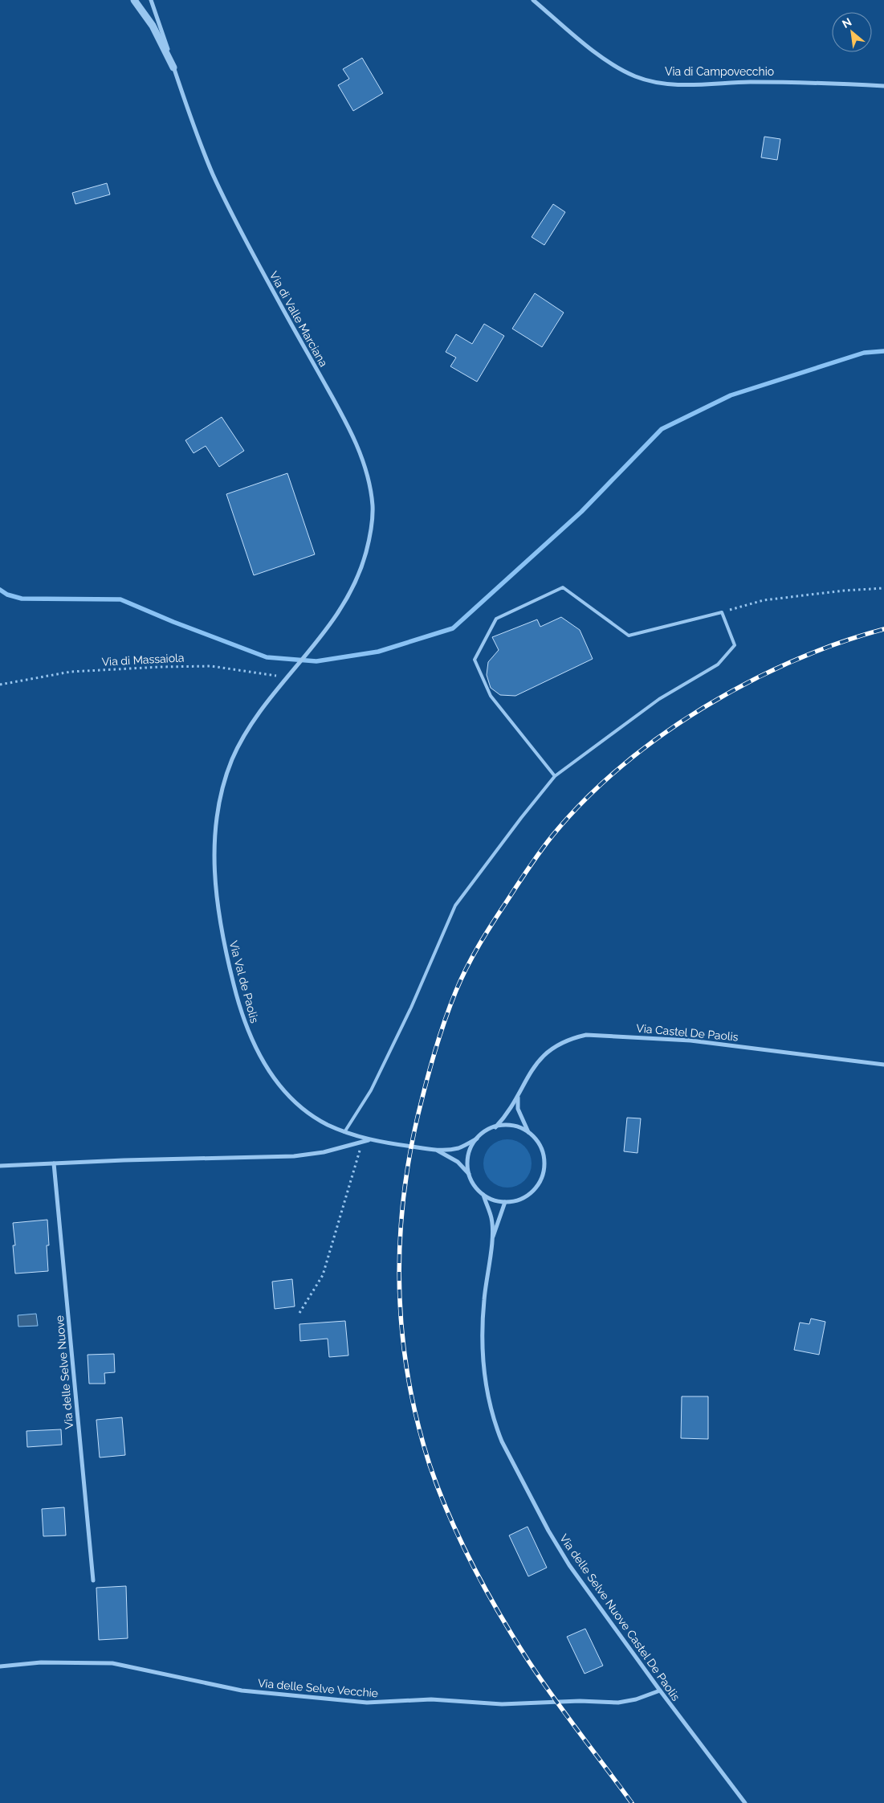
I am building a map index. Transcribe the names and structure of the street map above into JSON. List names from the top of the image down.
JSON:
{
  "streets": {
    "street": [
      "Via di Campovecchio",
      "Via di Valle Marciana",
      "Via Val de Paolis",
      "Via Castel De Paolis",
      "Via delle Selve Nuove",
      "Via delle Selve Nuove Castel De Paolis",
      "Via delle Selve Vecchie"
    ],
    "path": ["Via di Massaiola"]
  },
  "crossings": [
    ["Via di Valle Marciana", "Via di Massaiola"],
    ["Via di Valle Marciana", "Via Val de Paolis"],
    ["Via di Massaiola", "Via Val de Paolis"],
    ["Via Val de Paolis", "Via Castel De Paolis"],
    ["Via Val de Paolis", "Via delle Selve Nuove Castel De Paolis"],
    ["Via Castel De Paolis", "Via delle Selve Nuove Castel De Paolis"],
    ["Via delle Selve Nuove Castel De Paolis", "Via delle Selve Vecchie"]
  ],
  "north": "top left"
}
